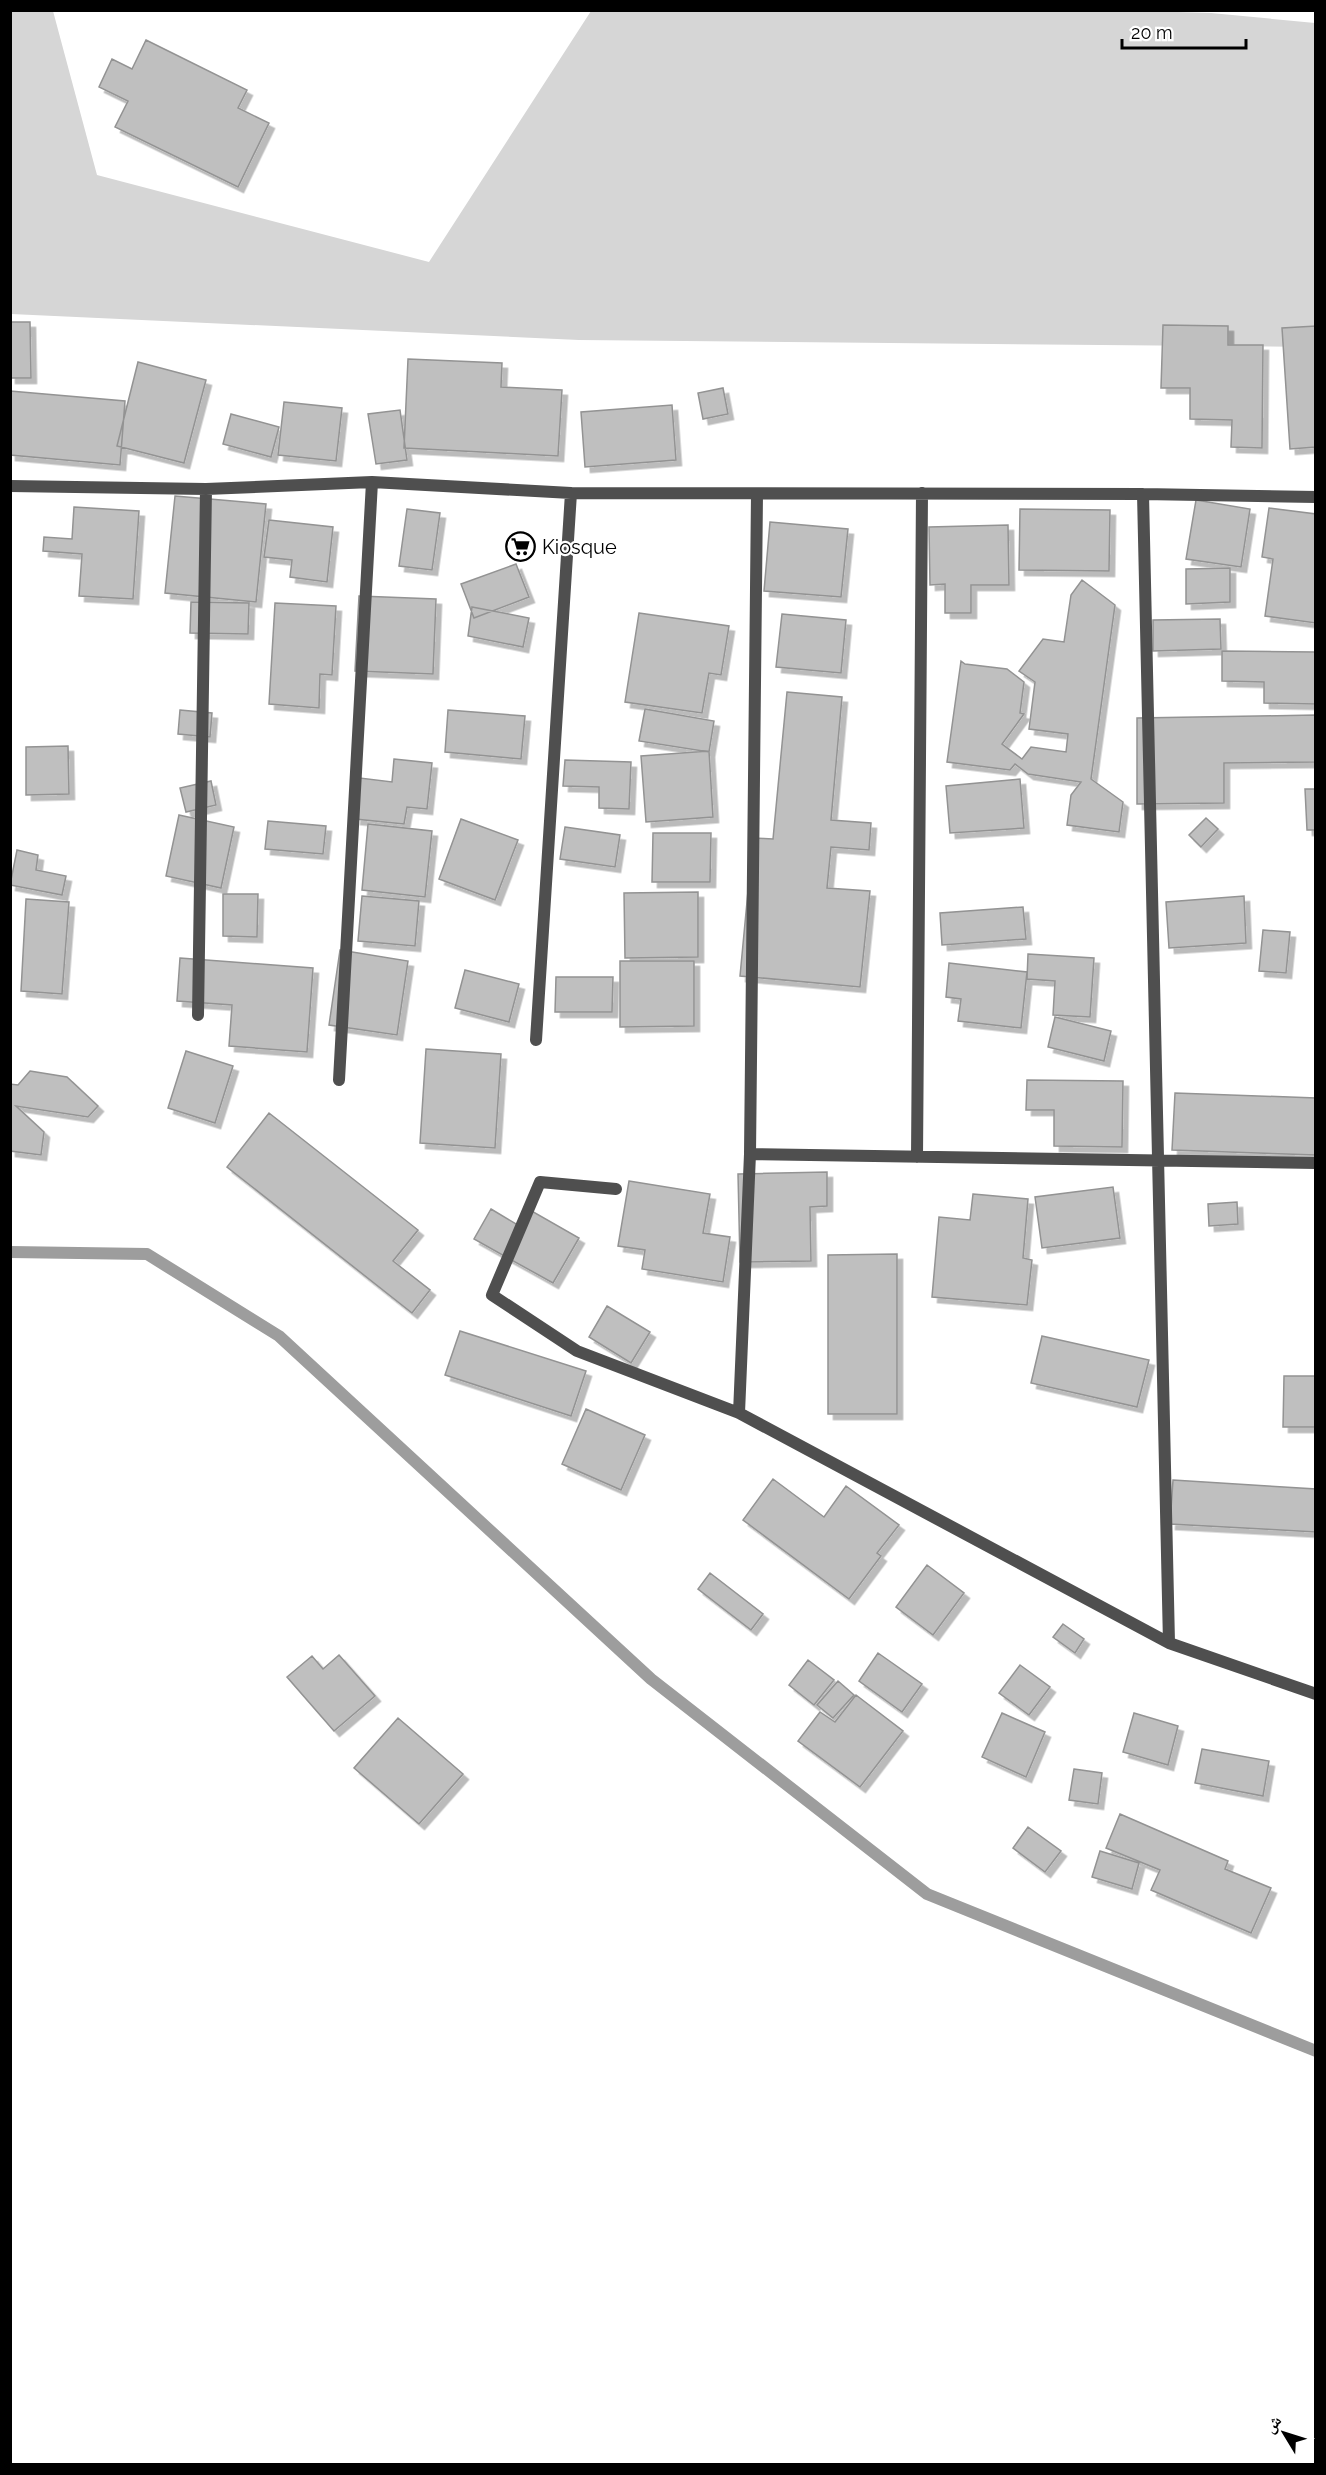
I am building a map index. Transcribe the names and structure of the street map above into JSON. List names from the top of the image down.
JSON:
{
  "places": {
    "supermarket": ["Kiosque"]
  },
  "scale_bar": "20 m",
  "north": "top left"
}
